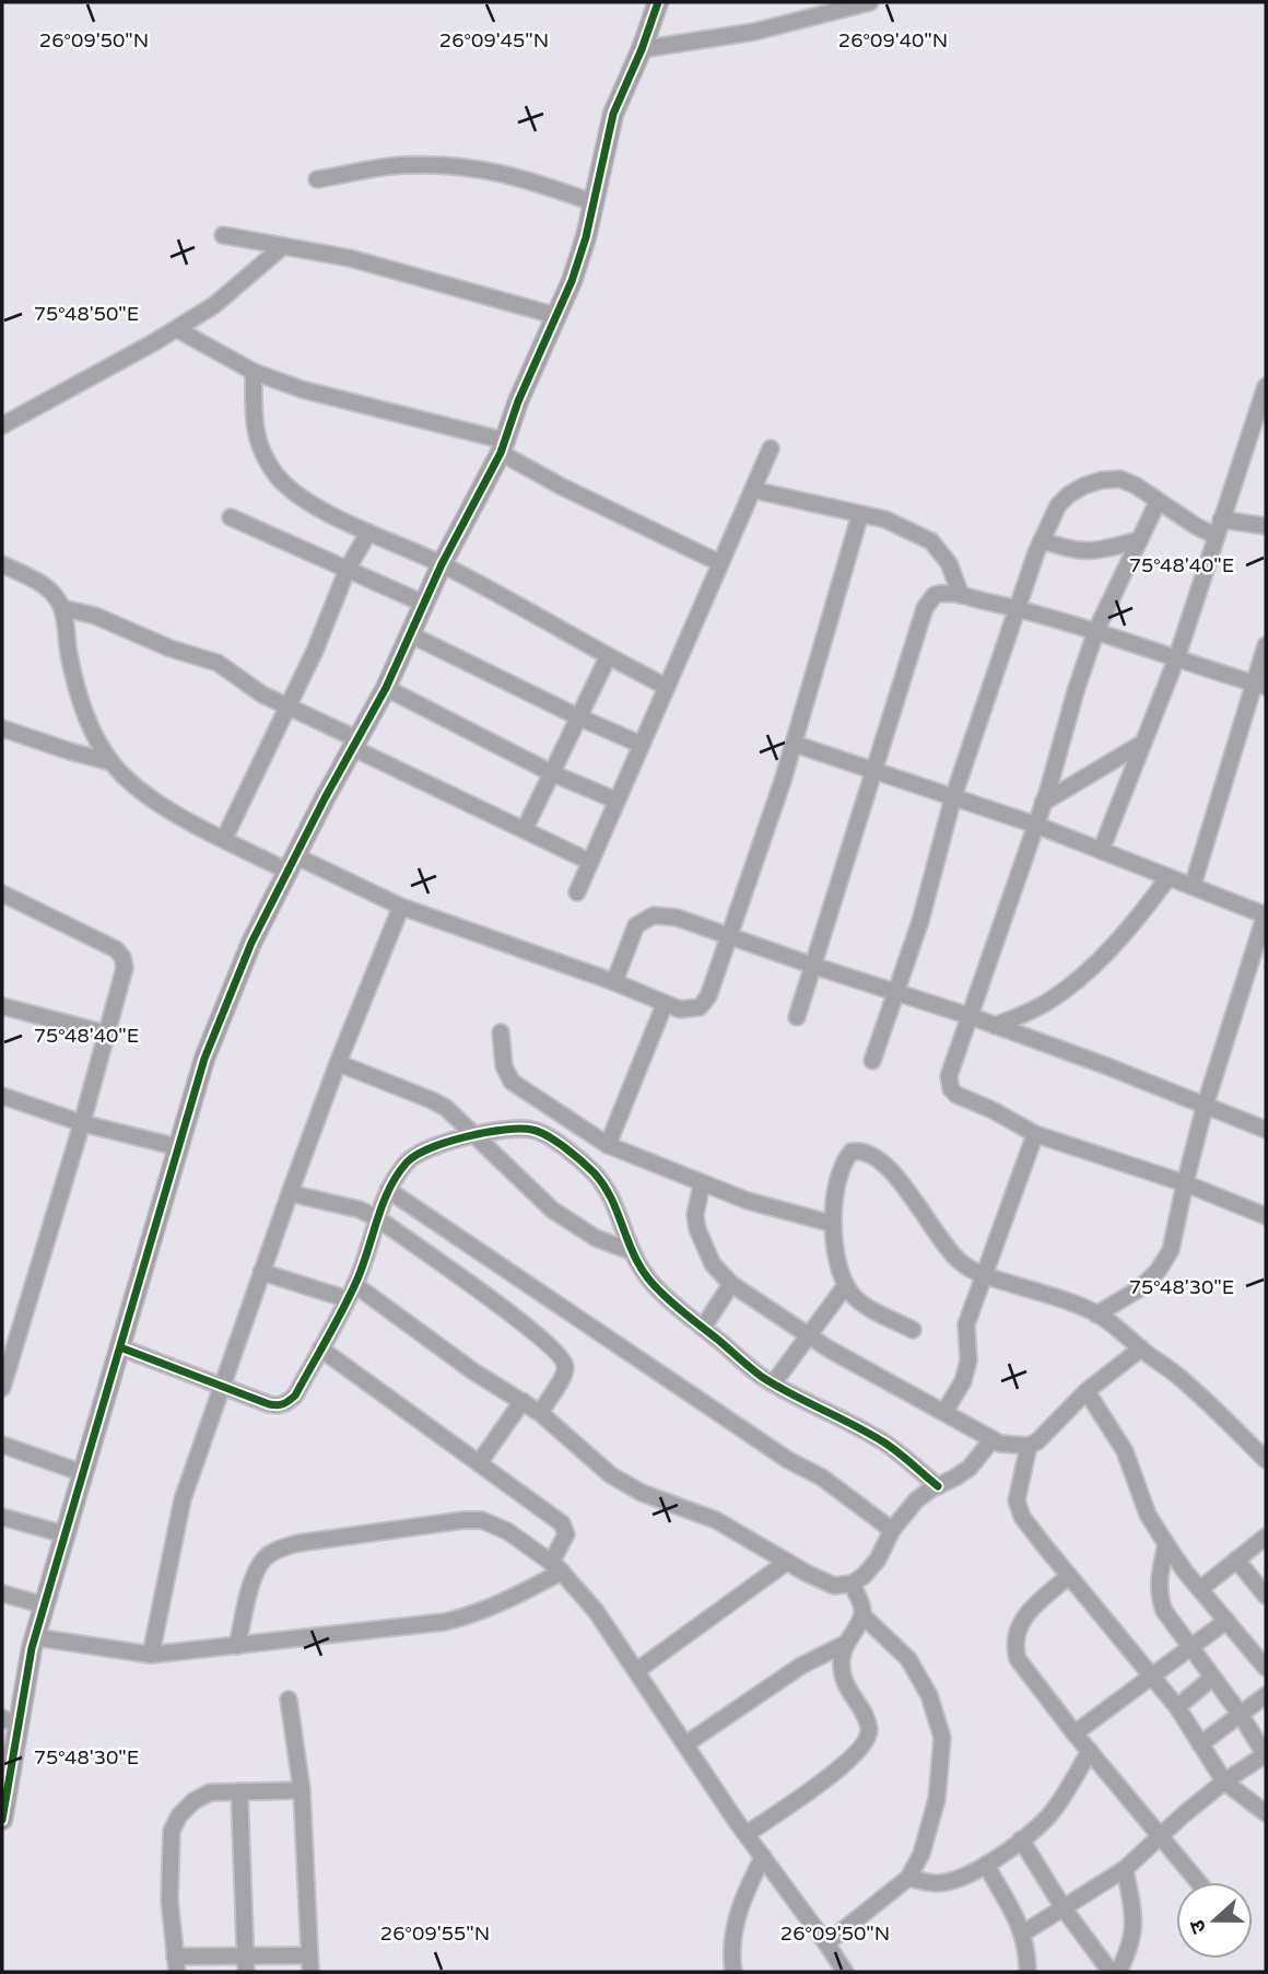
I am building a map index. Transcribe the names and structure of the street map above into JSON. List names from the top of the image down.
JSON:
{
  "north": "left",
  "coordinates": [
    "26°09'50\"N",
    "26°09'45\"N",
    "26°09'40\"N",
    "75°48'50\"E",
    "75°48'40\"E",
    "75°48'30\"E",
    "26°09'55\"N"
  ]
}
